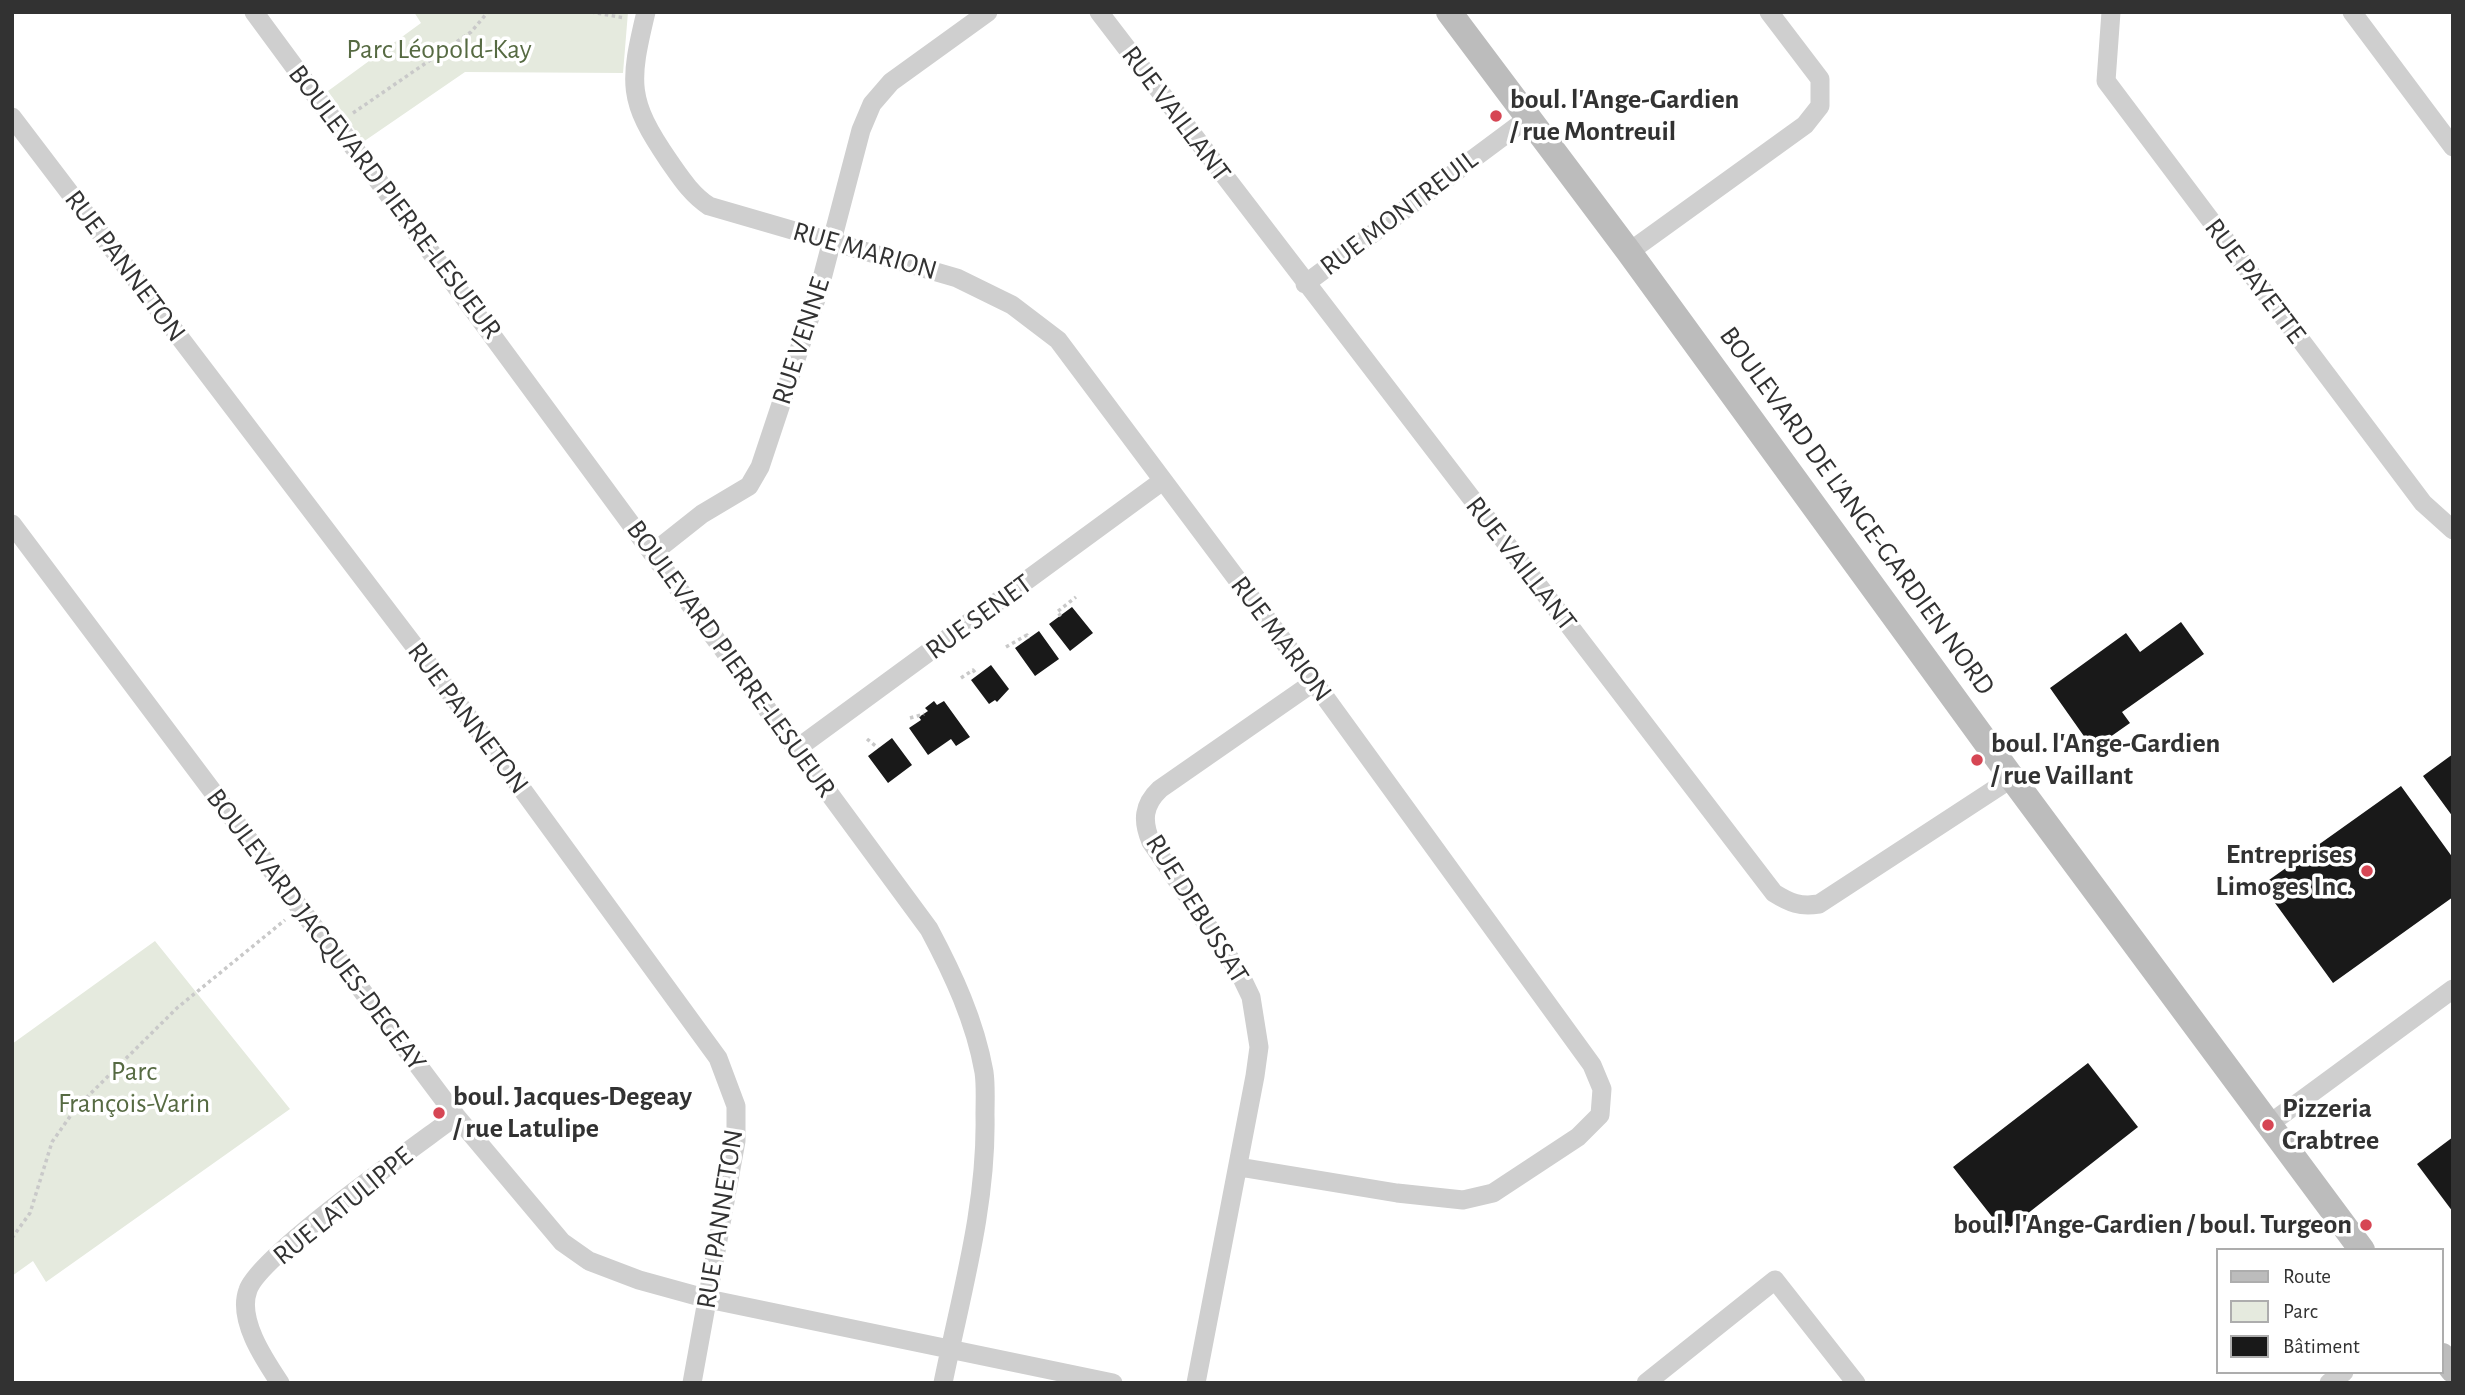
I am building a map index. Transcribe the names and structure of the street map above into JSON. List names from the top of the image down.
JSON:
{
  "streets": {
    "main road": ["BOULEVARD DE L'ANGE-GARDIEN NORD"],
    "street": [
      "RUE VAILLANT",
      "BOULEVARD PIERRE-LESUEUR",
      "RUE MONTREUIL",
      "RUE MARION",
      "RUE PANNETON",
      "RUE PAYETTE",
      "RUE VENNE",
      "RUE SENET",
      "RUE DEBUSSAT",
      "BOULEVARD JACQUES-DEGEAY",
      "RUE LATULIPPE"
    ]
  },
  "crossings": [
    ["RUE VAILLANT", "RUE MONTREUIL"],
    ["RUE VAILLANT", "BOULEVARD DE L'ANGE-GARDIEN NORD"],
    ["BOULEVARD PIERRE-LESUEUR", "RUE VENNE"],
    ["BOULEVARD PIERRE-LESUEUR", "RUE SENET"],
    ["BOULEVARD PIERRE-LESUEUR", "BOULEVARD JACQUES-DEGEAY"],
    ["RUE MONTREUIL", "BOULEVARD DE L'ANGE-GARDIEN NORD"],
    ["RUE MARION", "RUE VENNE"],
    ["RUE MARION", "RUE SENET"],
    ["RUE MARION", "RUE DEBUSSAT"],
    ["RUE PANNETON", "BOULEVARD JACQUES-DEGEAY"],
    ["BOULEVARD JACQUES-DEGEAY", "RUE LATULIPPE"]
  ],
  "parks": ["Parc Léopold-Kay", "Parc François-Varin"],
  "places": [
    "boul. l'Ange-Gardien / rue Montreuil",
    "boul. l'Ange-Gardien / rue Vaillant",
    "Entreprises Limoges Inc.",
    "boul. Jacques-Degeay / rue Latulipe",
    "Pizzeria Crabtree",
    "boul. l'Ange-Gardien / boul. Turgeon"
  ],
  "legend": ["Route", "Parc", "Bâtiment"]
}
